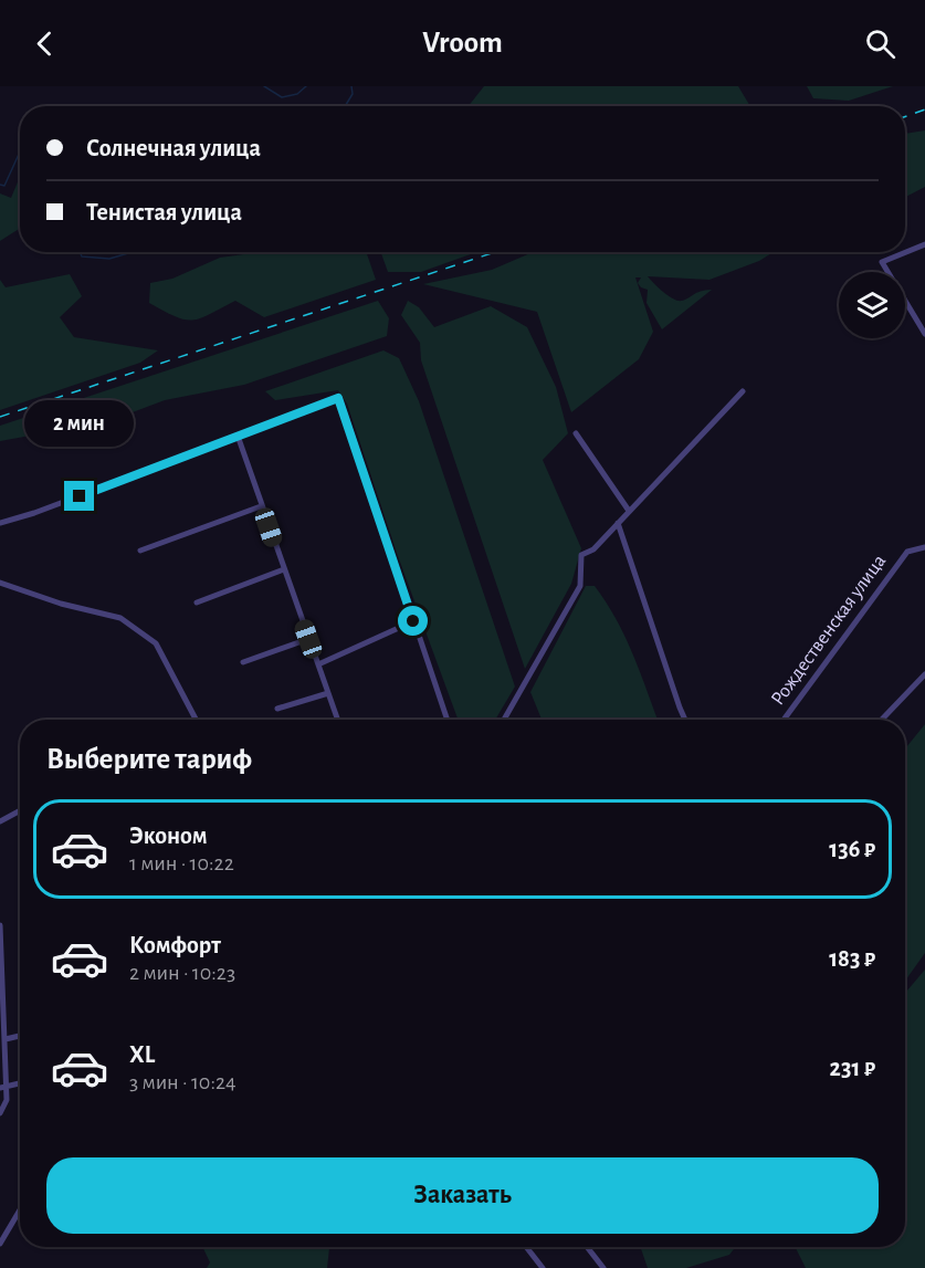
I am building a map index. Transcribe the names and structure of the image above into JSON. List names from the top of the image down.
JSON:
{
  "streets": {
    "street": ["Рождественская улица"]
  },
  "page": {
    "header": "Vroom",
    "banner": ["Солнечная улица", "Тенистая улица"],
    "bubble": "2 мин",
    "heading": "Выберите тариф",
    "list": [
      {
        "name": "Эконом",
        "note": "1 мин · 10:22",
        "value": "136 ₽"
      },
      {
        "name": "Комфорт",
        "note": "2 мин · 10:23",
        "value": "183 ₽"
      },
      {
        "name": "XL",
        "note": "3 мин · 10:24",
        "value": "231 ₽"
      }
    ],
    "buttons": "Заказать"
  }
}
